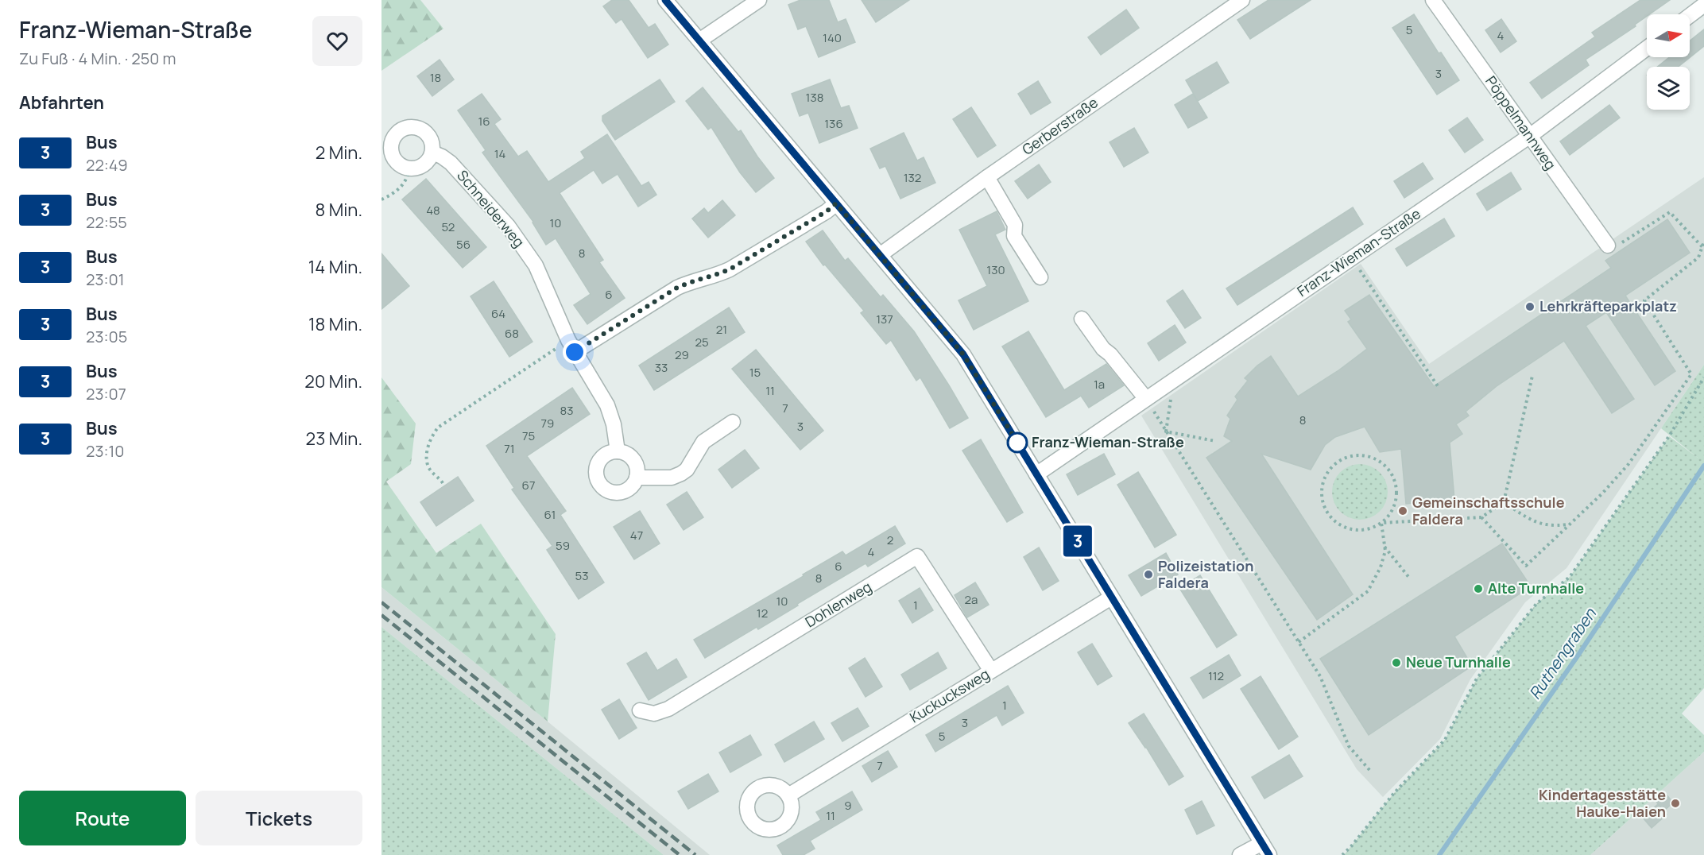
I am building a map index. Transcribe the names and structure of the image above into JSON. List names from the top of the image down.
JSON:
{
  "streets": {
    "street": [
      "Pöppelmannweg",
      "Gerberstraße",
      "Schneiderweg",
      "Franz-Wieman-Straße",
      "Dohlenweg",
      "Kuckucksweg"
    ]
  },
  "crossings": [
    ["Pöppelmannweg", "Franz-Wieman-Straße"],
    ["Dohlenweg", "Kuckucksweg"]
  ],
  "water": ["Ruthengraben"],
  "places": [
    "Lehrkräfteparkplatz",
    "Franz-Wieman-Straße",
    "Gemeinschaftsschule Faldera",
    "Polizeistation Faldera",
    "Alte Turnhalle",
    "Neue Turnhalle",
    "Kindertagesstätte Hauke-Haien"
  ],
  "lines": ["bus line 3"],
  "house_numbers": [
    "5",
    "4",
    "140",
    "3",
    "18",
    "138",
    "16",
    "136",
    "14",
    "132",
    "48",
    "10",
    "52",
    "56",
    "8",
    "130",
    "6",
    "64",
    "137",
    "21",
    "68",
    "25",
    "29",
    "33",
    "15",
    "1a",
    "11",
    "7",
    "83",
    "8",
    "79",
    "3",
    "75",
    "71",
    "67",
    "61",
    "47",
    "2",
    "59",
    "4",
    "6",
    "53",
    "8",
    "2a",
    "10",
    "1",
    "12",
    "112",
    "1",
    "3",
    "5",
    "7",
    "9",
    "11"
  ],
  "north": "right",
  "page": {
    "heading": [
      ["Franz-Wieman-Straße", "Zu Fuß · 4 Min. · 250 m"],
      "Abfahrten"
    ],
    "on_map": "3",
    "list": [
      {
        "mark": "3",
        "name": "Bus",
        "note": "22:49",
        "value": "2 Min."
      },
      {
        "mark": "3",
        "name": "Bus",
        "note": "22:55",
        "value": "8 Min."
      },
      {
        "mark": "3",
        "name": "Bus",
        "note": "23:01",
        "value": "14 Min."
      },
      {
        "mark": "3",
        "name": "Bus",
        "note": "23:05",
        "value": "18 Min."
      },
      {
        "mark": "3",
        "name": "Bus",
        "note": "23:07",
        "value": "20 Min."
      },
      {
        "mark": "3",
        "name": "Bus",
        "note": "23:10",
        "value": "23 Min."
      }
    ],
    "buttons": ["Route", "Tickets"]
  }
}
